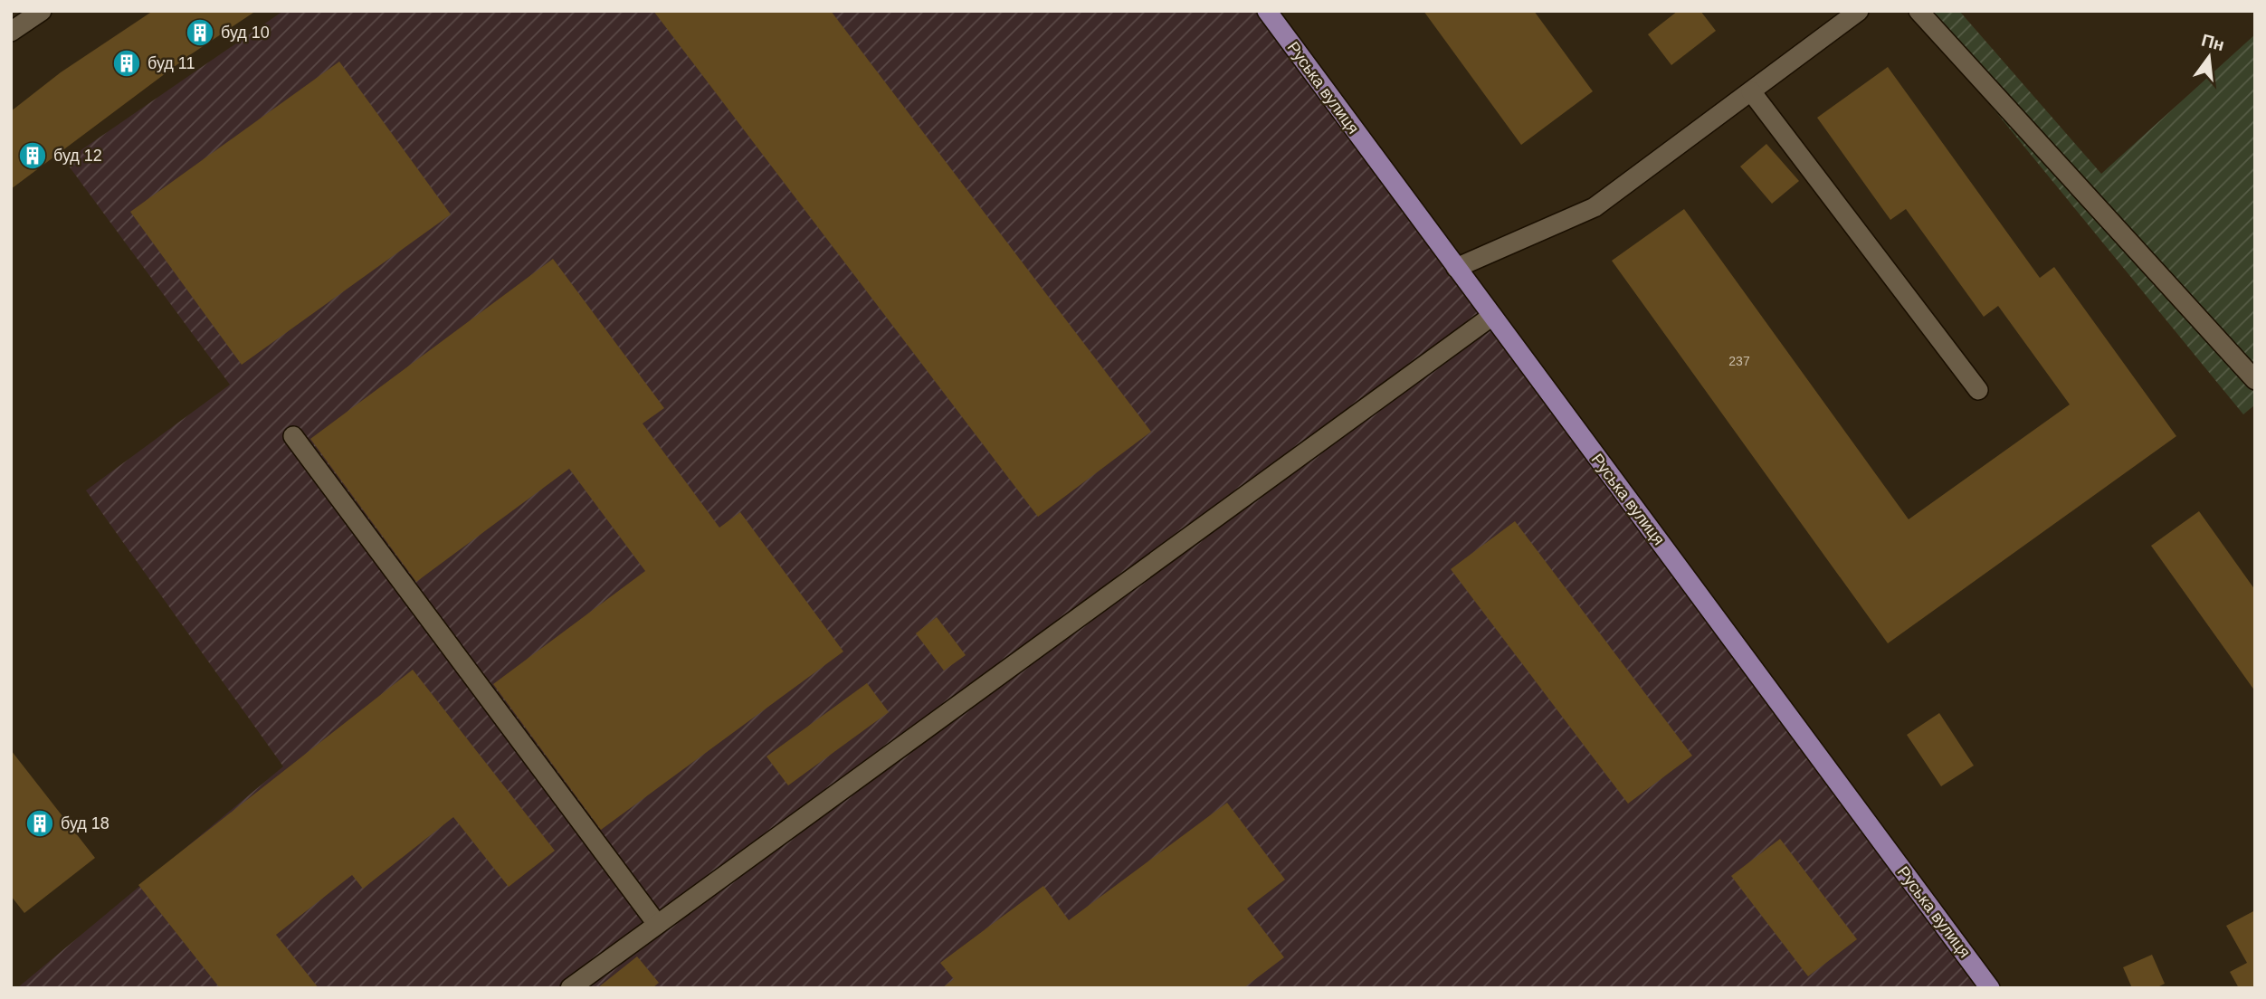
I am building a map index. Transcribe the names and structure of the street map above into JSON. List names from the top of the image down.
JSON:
{
  "streets": {
    "main road": ["Руська вулиця"]
  },
  "places": {
    "building": [
      "буд 10",
      "буд 11",
      "буд 12",
      "буд 18"
    ]
  },
  "house_numbers": ["237"],
  "north": "top"
}
